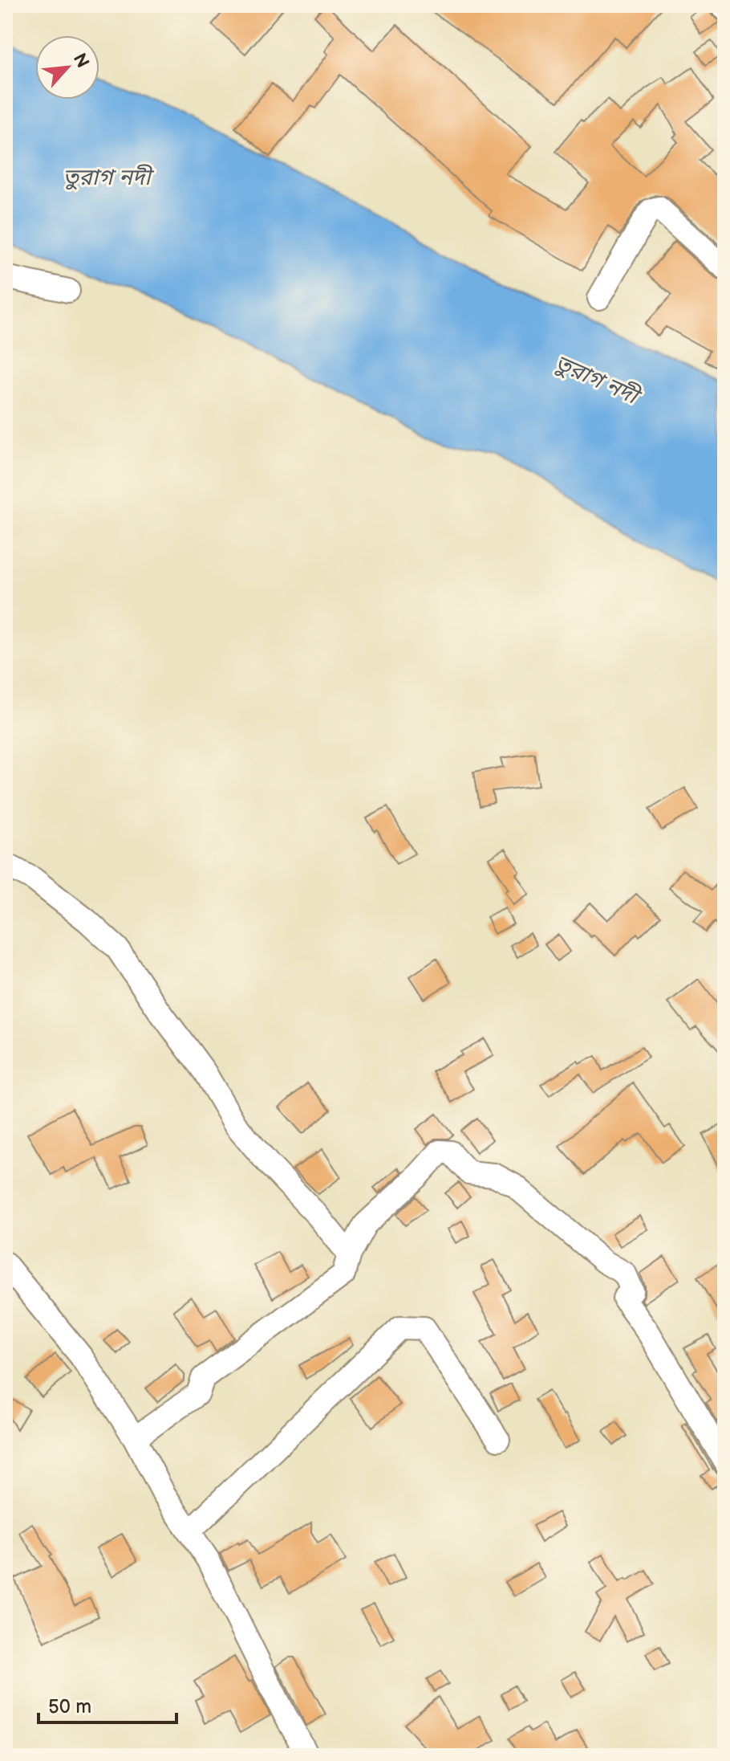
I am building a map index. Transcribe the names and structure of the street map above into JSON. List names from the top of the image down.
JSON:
{
  "water": ["তুরাগ নদী"],
  "scale_bar": "50 m",
  "north": "top right"
}
